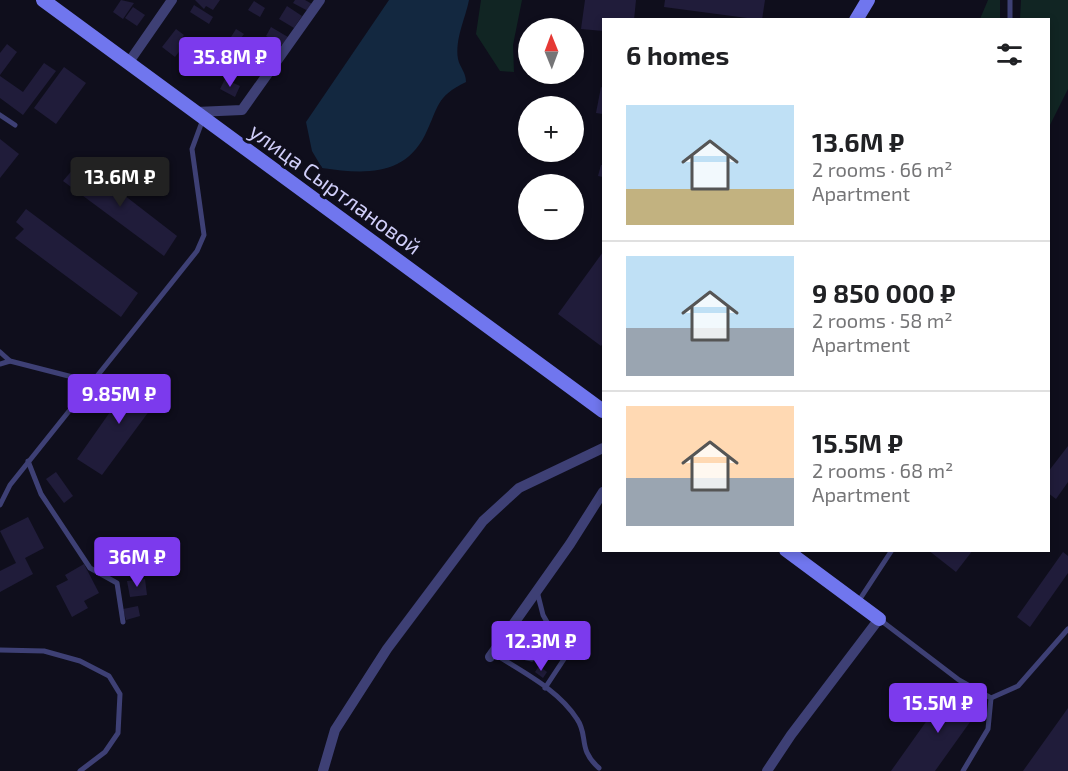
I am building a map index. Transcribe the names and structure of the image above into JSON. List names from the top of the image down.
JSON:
{
  "streets": {
    "street": ["улица Сыртлановой"]
  },
  "north": "top",
  "page": {
    "map_buttons": ["+", "−"],
    "heading": "6 homes",
    "price": [
      "35.8M ₽",
      "13.6M ₽",
      "9.85M ₽",
      "36M ₽",
      "12.3M ₽",
      "15.5M ₽"
    ],
    "list": [
      {
        "name": "13.6M ₽",
        "note": "2 rooms · 66 m² · Apartment"
      },
      {
        "name": "9 850 000 ₽",
        "note": "2 rooms · 58 m² · Apartment"
      },
      {
        "name": "15.5M ₽",
        "note": "2 rooms · 68 m² · Apartment"
      }
    ]
  }
}
